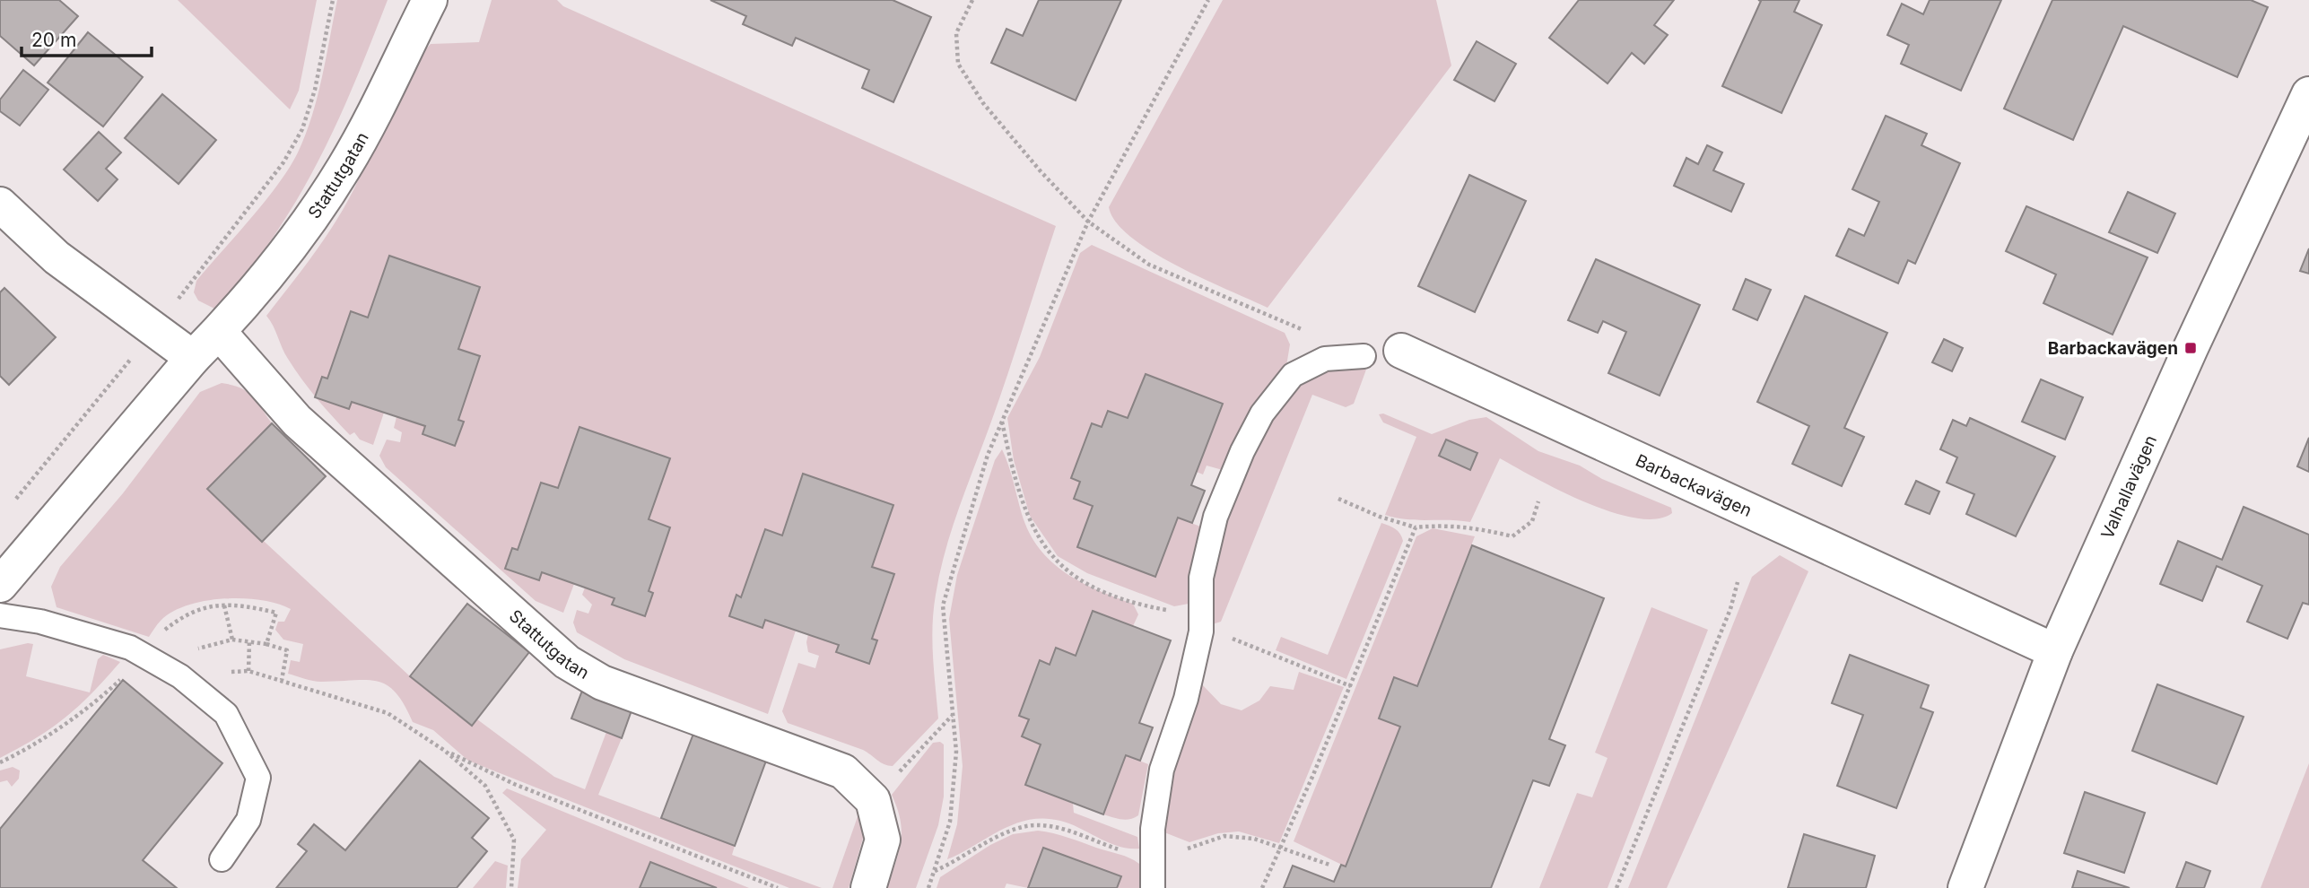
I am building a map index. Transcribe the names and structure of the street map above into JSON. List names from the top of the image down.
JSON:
{
  "streets": {
    "street": ["Stattutgatan", "Barbackavägen", "Valhallavägen"]
  },
  "crossings": [
    ["Barbackavägen", "Valhallavägen"]
  ],
  "places": {
    "transit": ["Barbackavägen"]
  },
  "scale_bar": "20 m"
}
